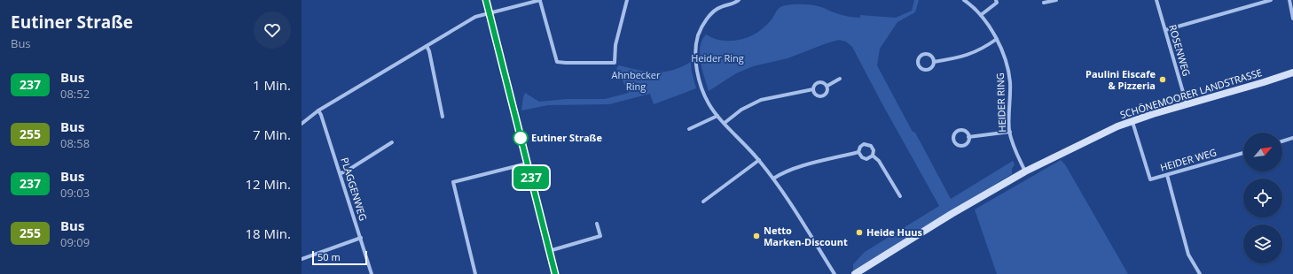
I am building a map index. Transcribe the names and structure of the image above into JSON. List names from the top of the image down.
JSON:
{
  "streets": {
    "street": [
      "ROSENWEG",
      "SCHÖNEMOORER LANDSTRASSE",
      "HEIDER RING",
      "HEIDER WEG",
      "PLAGGENWEG"
    ]
  },
  "crossings": [
    ["ROSENWEG", "SCHÖNEMOORER LANDSTRASSE"],
    ["SCHÖNEMOORER LANDSTRASSE", "HEIDER RING"],
    ["SCHÖNEMOORER LANDSTRASSE", "HEIDER WEG"]
  ],
  "parks": ["Heider Ring", "Ahnbecker Ring"],
  "places": [
    "Paulini Eiscafe & Pizzeria",
    "Eutiner Straße",
    "Heide Huus",
    "Netto Marken-Discount"
  ],
  "lines": ["bus line 237"],
  "scale_bar": "50 m",
  "north": "top right",
  "page": {
    "heading": ["Eutiner Straße", "Bus"],
    "on_map": "237",
    "list": [
      {
        "mark": "237",
        "name": "Bus",
        "note": "08:52",
        "value": "1 Min."
      },
      {
        "mark": "255",
        "name": "Bus",
        "note": "08:58",
        "value": "7 Min."
      },
      {
        "mark": "237",
        "name": "Bus",
        "note": "09:03",
        "value": "12 Min."
      },
      {
        "mark": "255",
        "name": "Bus",
        "note": "09:09",
        "value": "18 Min."
      }
    ],
    "scale": "50 m"
  }
}
